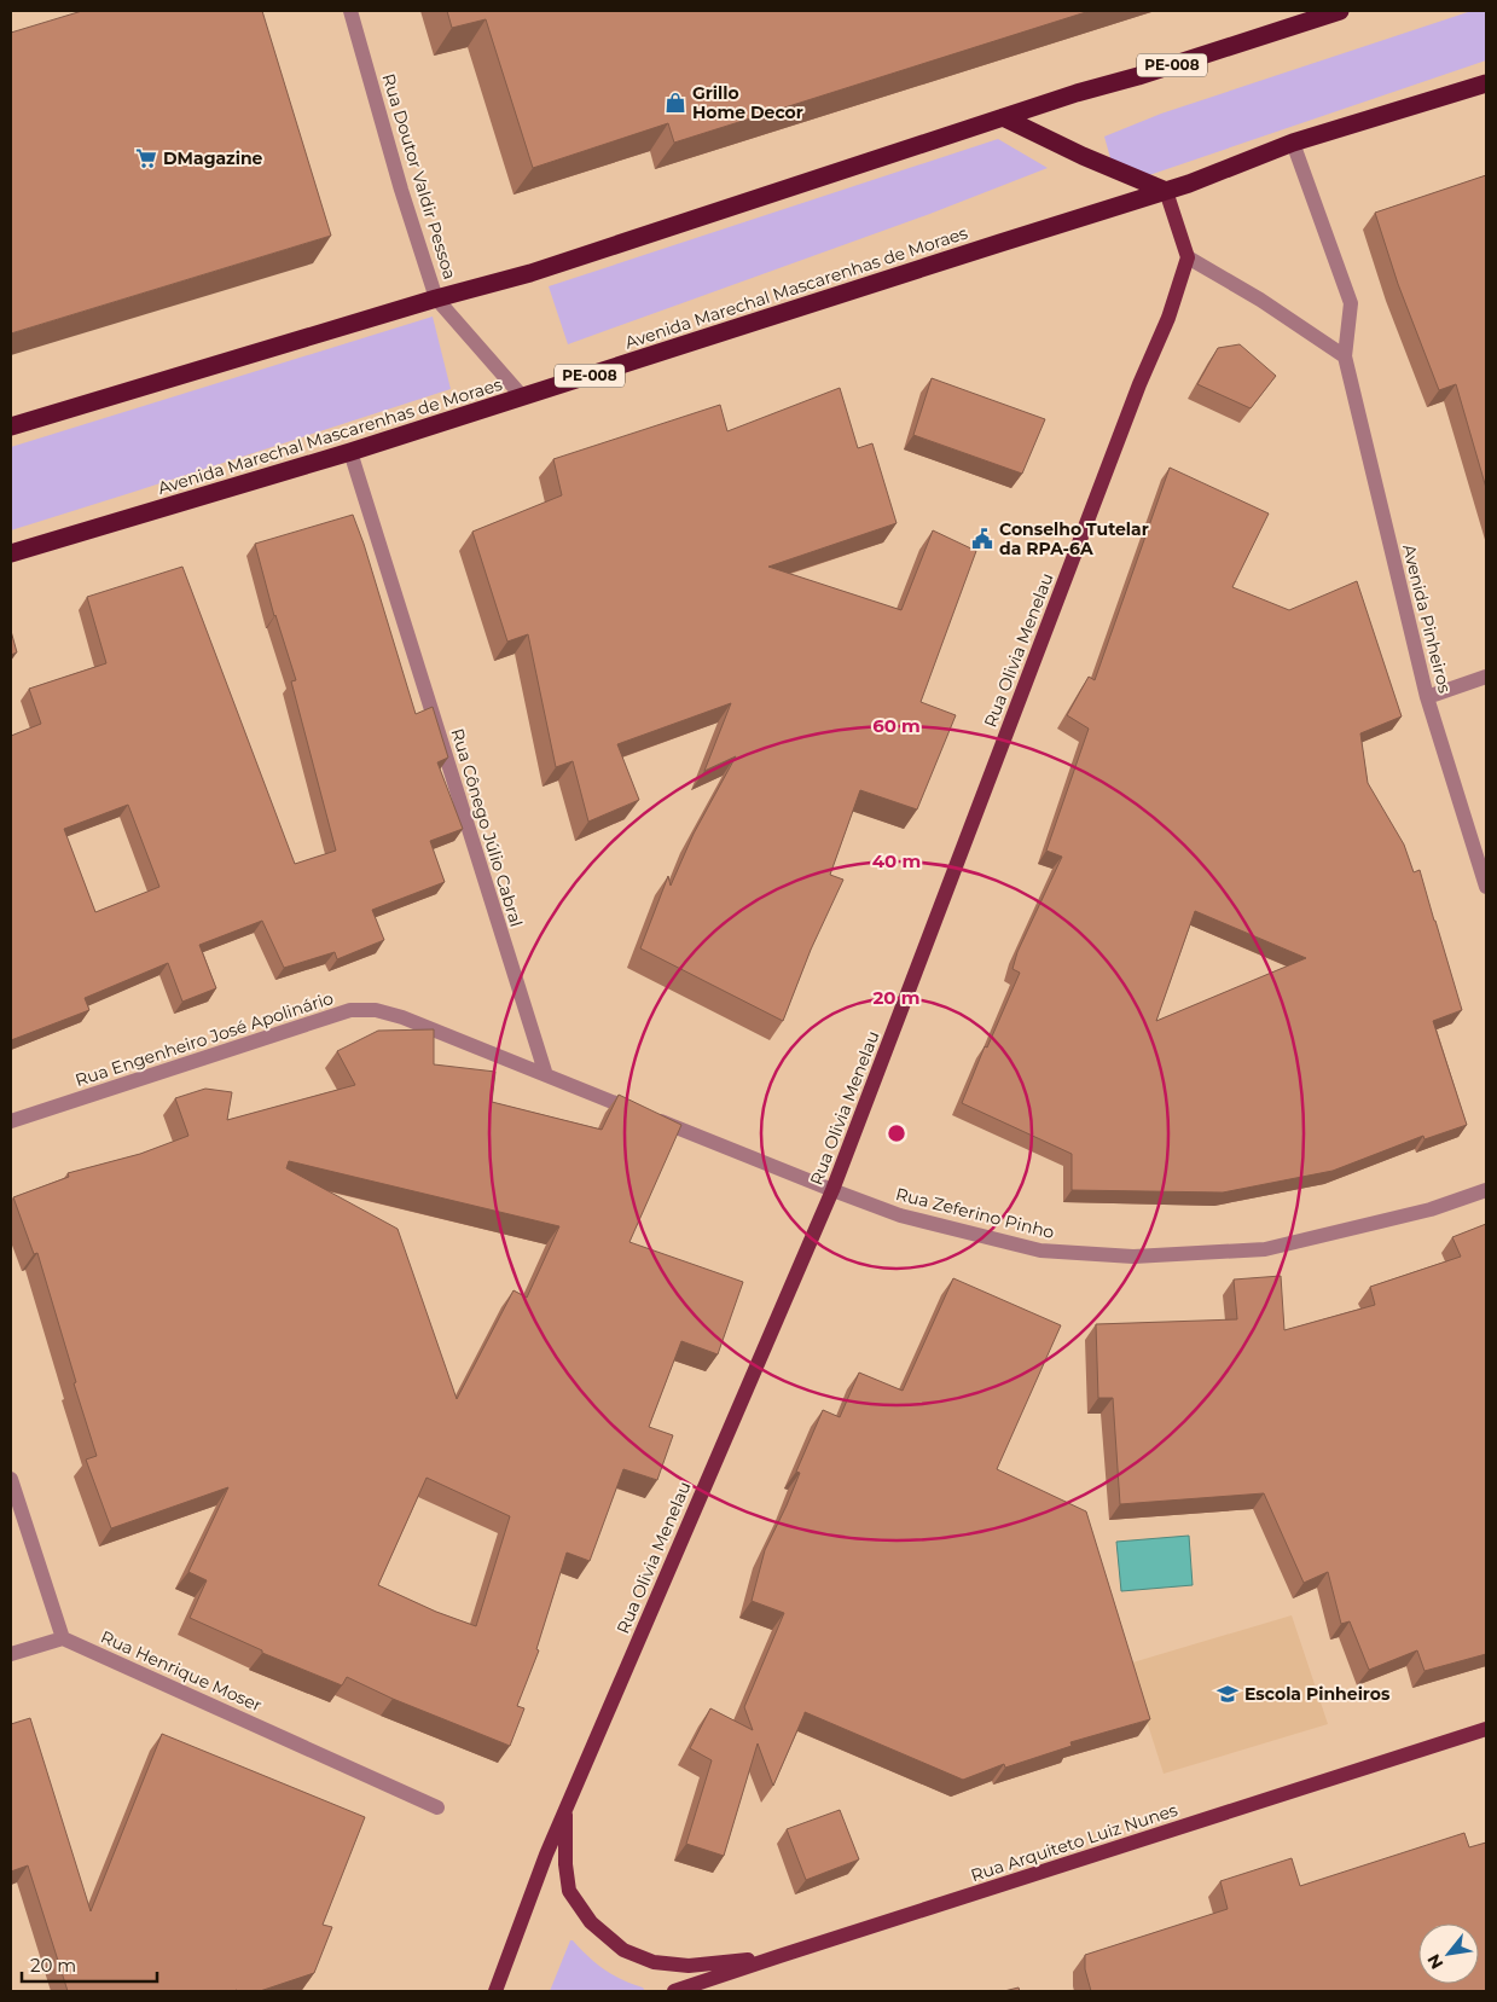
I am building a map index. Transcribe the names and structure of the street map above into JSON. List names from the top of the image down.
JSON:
{
  "streets": {
    "highway": ["PE-008", "Avenida Marechal Mascarenhas de Moraes"],
    "main road": ["Rua Olivia Menelau", "Rua Arquiteto Luiz Nunes"],
    "street": [
      "Rua Doutor Valdir Pessoa",
      "Avenida Pinheiros",
      "Rua Cônego Júlio Cabral",
      "Rua Engenheiro José Apolinário",
      "Rua Zeferino Pinho",
      "Rua Henrique Moser"
    ]
  },
  "crossings": [
    ["PE-008", "Rua Doutor Valdir Pessoa"],
    ["Rua Doutor Valdir Pessoa", "Avenida Marechal Mascarenhas de Moraes"],
    ["Avenida Marechal Mascarenhas de Moraes", "Avenida Pinheiros"],
    ["Avenida Marechal Mascarenhas de Moraes", "Rua Cônego Júlio Cabral"],
    ["Rua Olivia Menelau", "Rua Zeferino Pinho"],
    ["Rua Cônego Júlio Cabral", "Rua Engenheiro José Apolinário"],
    ["Rua Cônego Júlio Cabral", "Rua Zeferino Pinho"],
    ["Rua Engenheiro José Apolinário", "Rua Zeferino Pinho"]
  ],
  "places": {
    "shop": ["Grillo Home Decor"],
    "supermarket": ["DMagazine"],
    "public building": ["Conselho Tutelar da RPA-6A"],
    "school or university": ["Escola Pinheiros"]
  },
  "scale_bar": "20 m",
  "north": "bottom left",
  "rings": ["60 m", "40 m", "20 m"]
}
